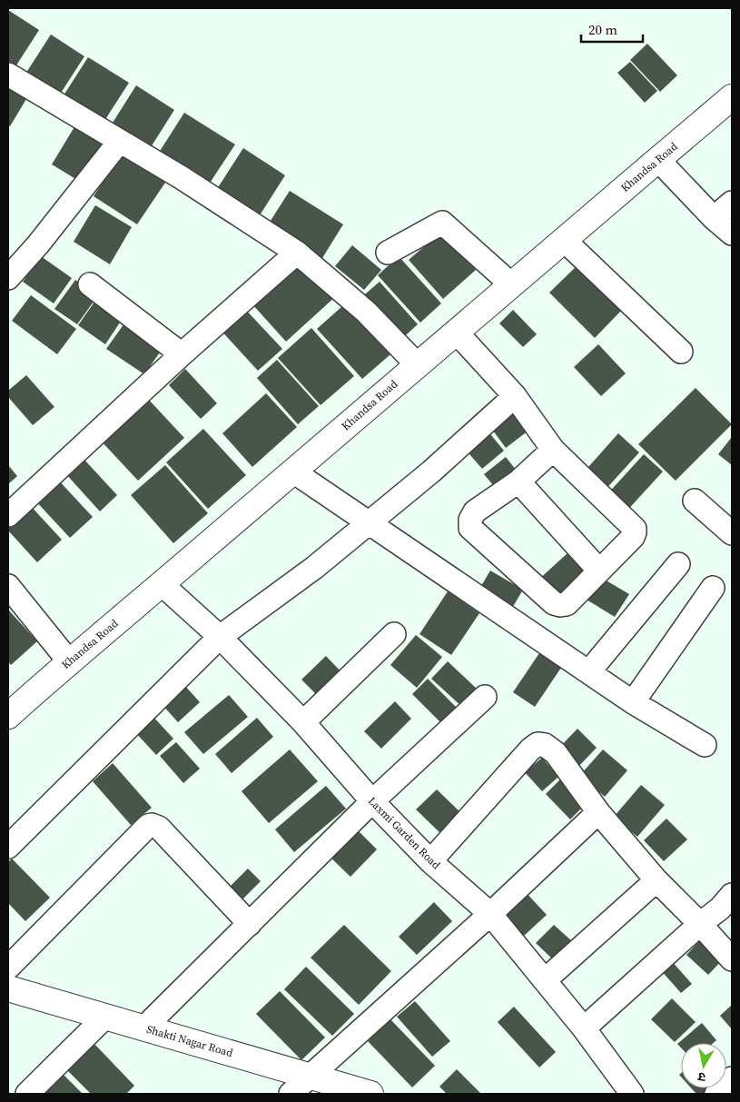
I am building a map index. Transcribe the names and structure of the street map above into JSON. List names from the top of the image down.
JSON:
{
  "streets": {
    "street": ["Khandsa Road", "Laxmi Garden Road", "Shakti Nagar Road"]
  },
  "crossings": [
    ["Khandsa Road", "Laxmi Garden Road"]
  ],
  "scale_bar": "20 m",
  "north": "bottom"
}
